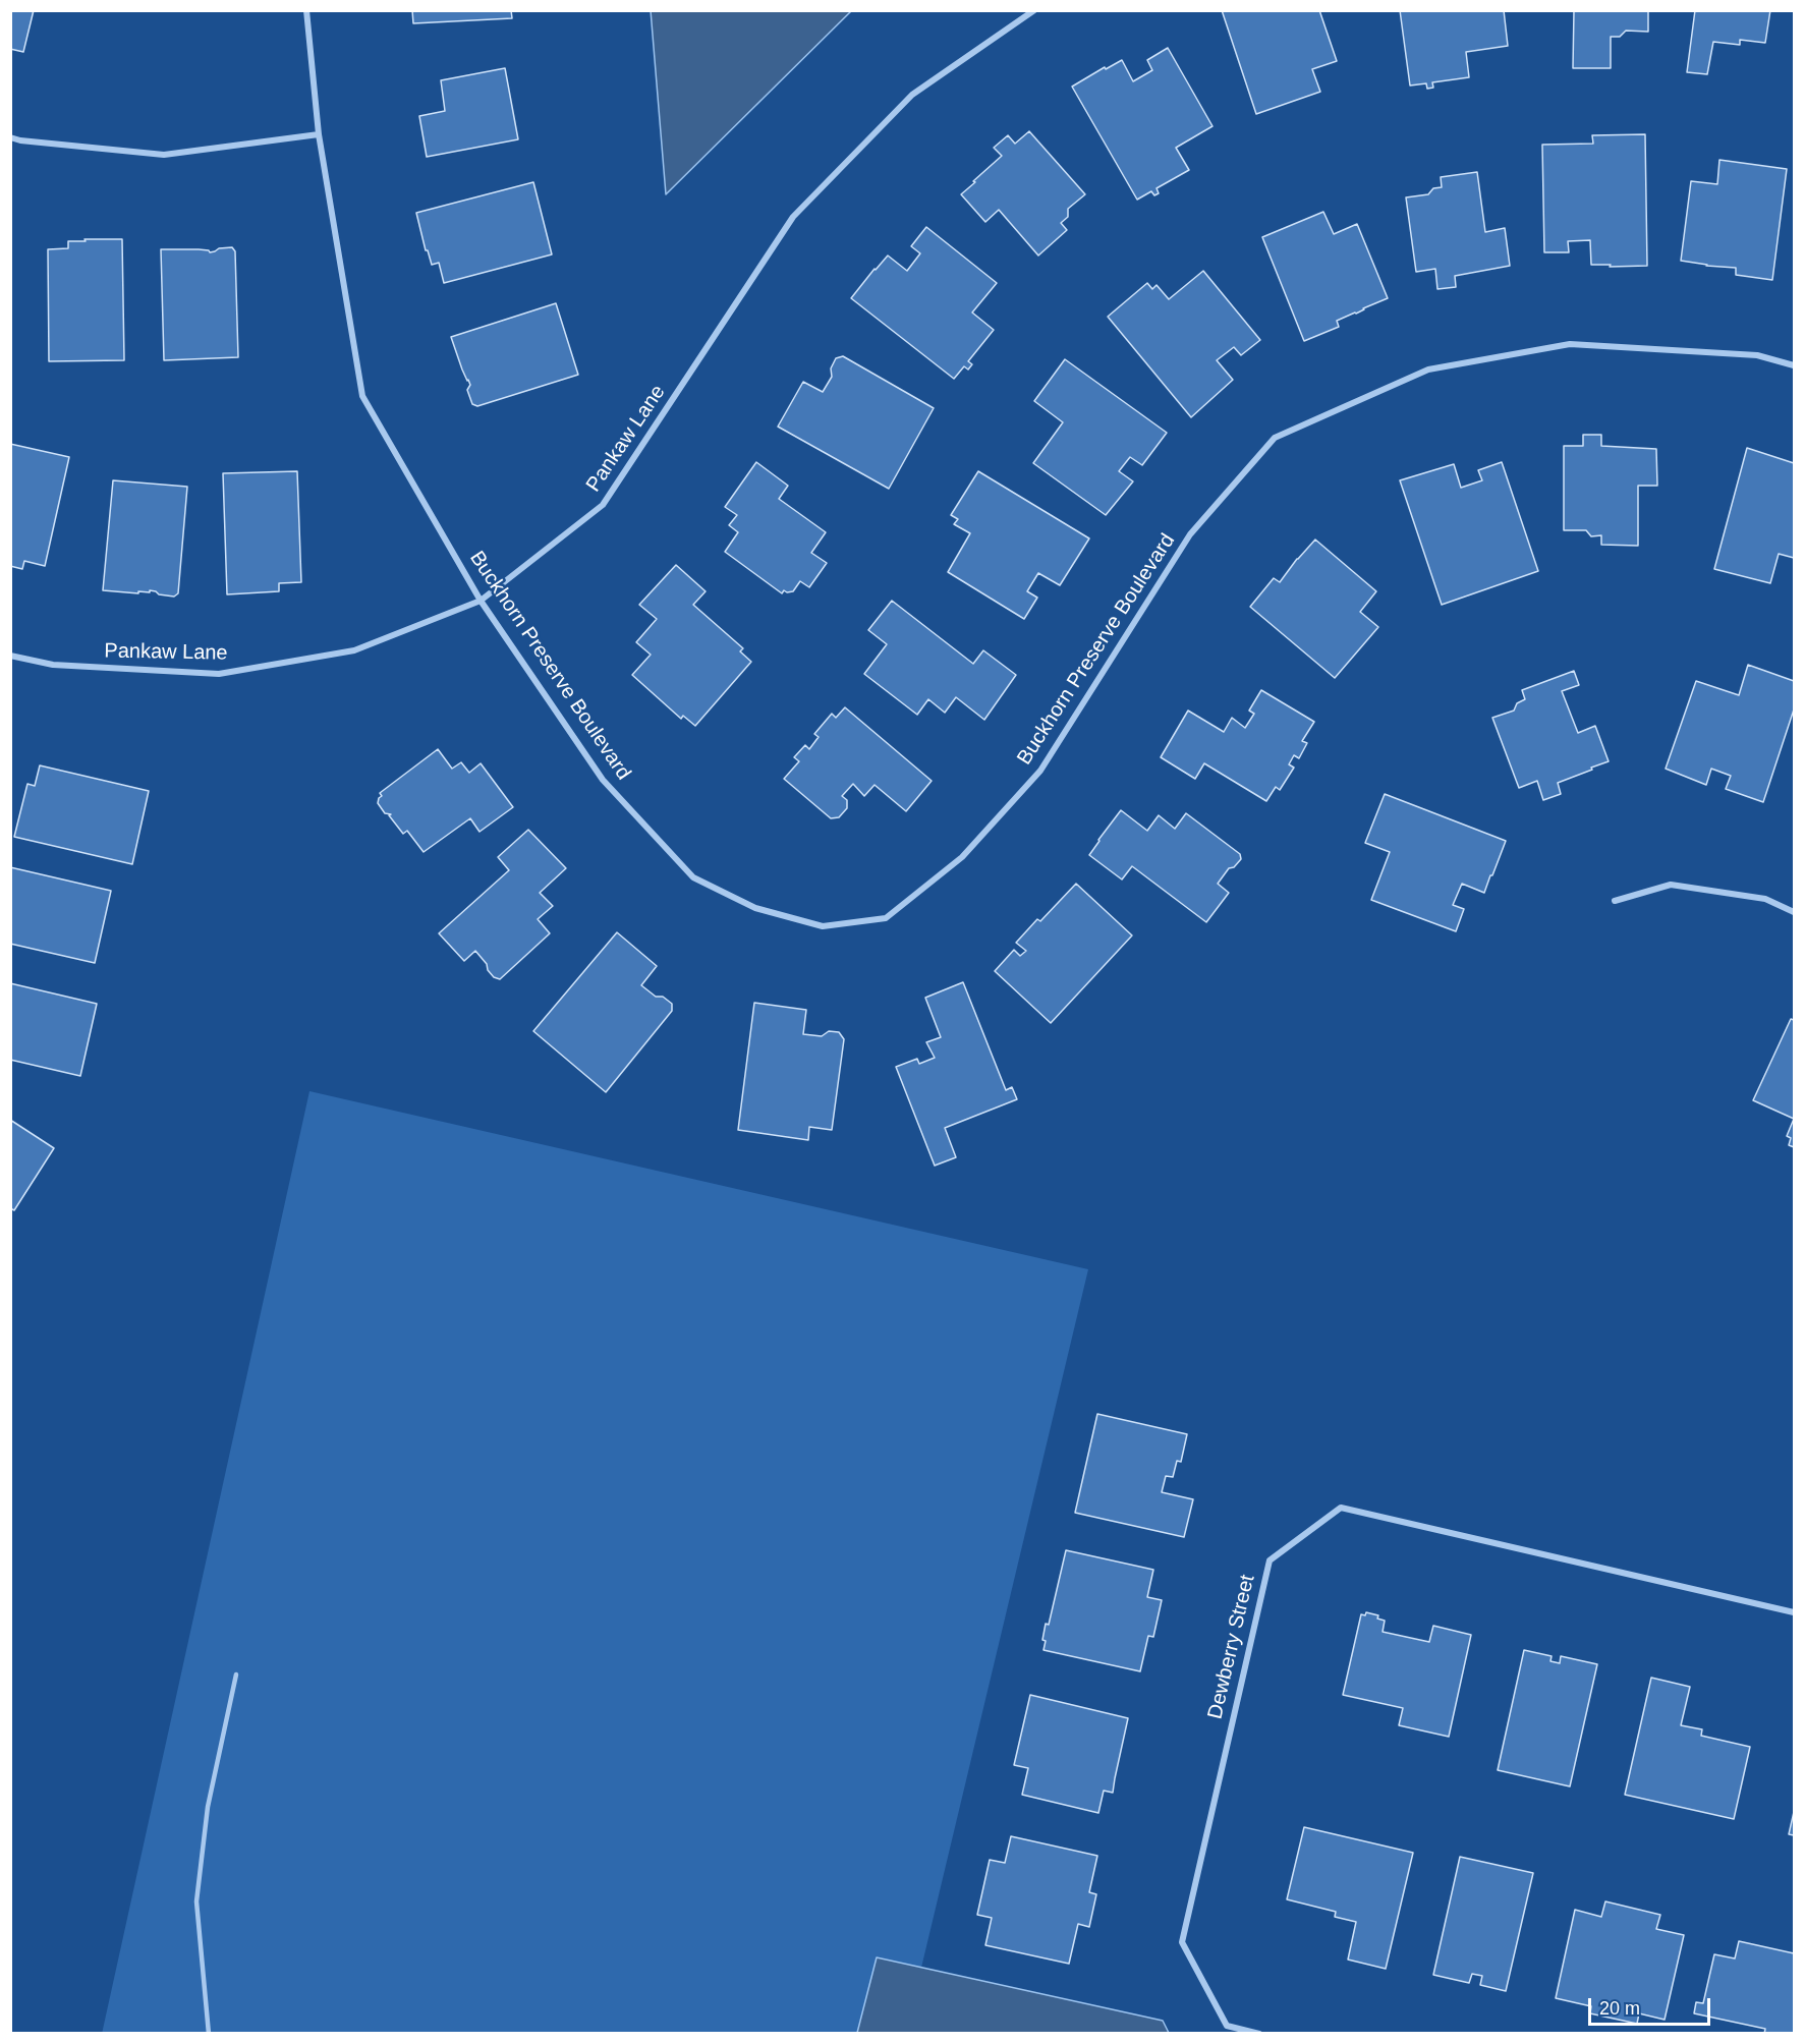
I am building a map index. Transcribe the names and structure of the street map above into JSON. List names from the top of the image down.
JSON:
{
  "streets": {
    "street": ["Pankaw Lane", "Buckhorn Preserve Boulevard", "Dewberry Street"]
  },
  "crossings": [
    ["Pankaw Lane", "Buckhorn Preserve Boulevard"]
  ],
  "scale_bar": "20 m"
}
